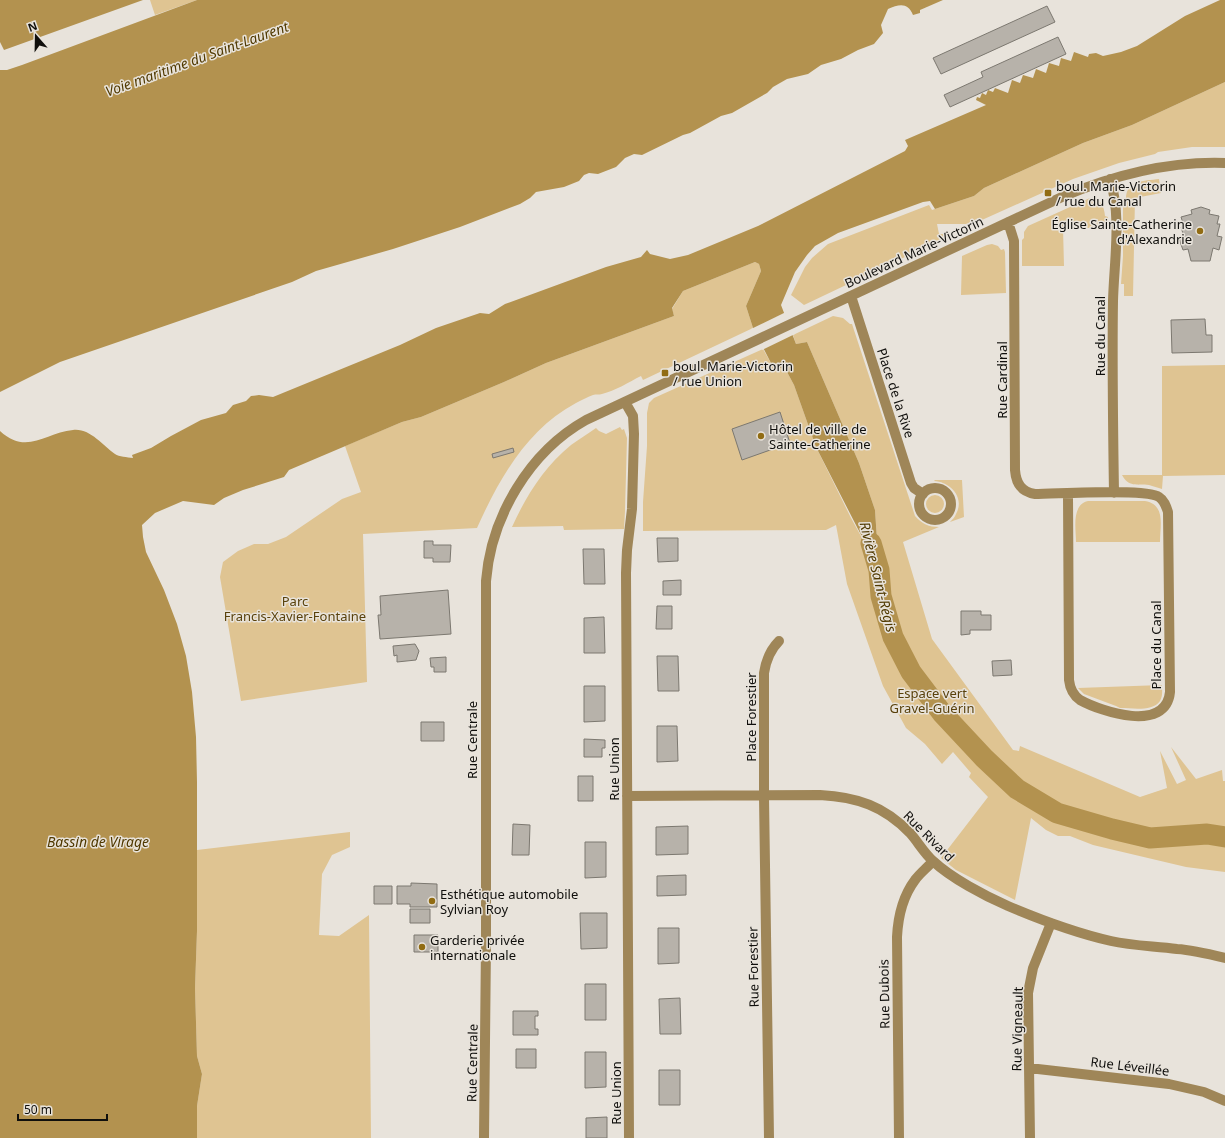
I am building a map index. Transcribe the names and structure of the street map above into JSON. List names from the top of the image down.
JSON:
{
  "streets": {
    "street": [
      "Boulevard Marie-Victorin",
      "Rue du Canal",
      "Rue Cardinal",
      "Place de la Rive",
      "Place du Canal",
      "Place Forestier",
      "Rue Centrale",
      "Rue Union",
      "Rue Rivard",
      "Rue Forestier",
      "Rue Dubois",
      "Rue Vigneault",
      "Rue Léveillée"
    ]
  },
  "crossings": [
    ["Boulevard Marie-Victorin", "Rue du Canal"],
    ["Boulevard Marie-Victorin", "Rue Cardinal"],
    ["Boulevard Marie-Victorin", "Place de la Rive"],
    ["Boulevard Marie-Victorin", "Rue Centrale"],
    ["Boulevard Marie-Victorin", "Rue Union"],
    ["Rue du Canal", "Place du Canal"],
    ["Rue Cardinal", "Place du Canal"],
    ["Place Forestier", "Rue Rivard"],
    ["Place Forestier", "Rue Forestier"],
    ["Rue Centrale", "Rue Union"],
    ["Rue Union", "Rue Rivard"],
    ["Rue Rivard", "Rue Forestier"],
    ["Rue Rivard", "Rue Dubois"],
    ["Rue Rivard", "Rue Vigneault"],
    ["Rue Vigneault", "Rue Léveillée"]
  ],
  "water": ["Voie maritime du Saint-Laurent", "Rivière Saint-Régis", "Bassin de Virage"],
  "parks": ["Parc Francis-Xavier-Fontaine", "Espace vert Gravel-Guérin"],
  "places": {
    "transit": ["boul. Marie-Victorin / rue du Canal", "boul. Marie-Victorin / rue Union"],
    "other": [
      "Église Sainte-Catherine d'Alexandrie",
      "Hôtel de ville de Sainte-Catherine",
      "Esthétique automobile Sylvian Roy",
      "Garderie privée internationale"
    ]
  },
  "scale_bar": "50 m",
  "north": "top"
}
